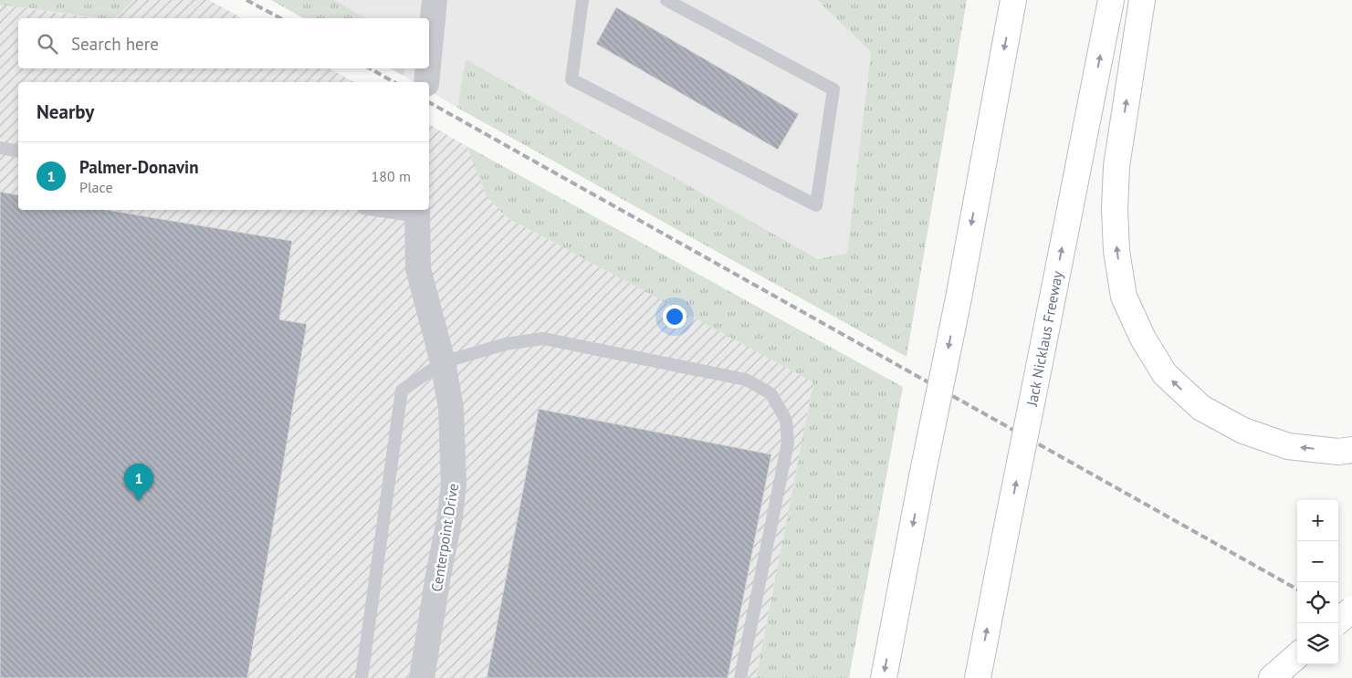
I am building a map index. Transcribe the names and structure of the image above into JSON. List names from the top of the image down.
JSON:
{
  "streets": {
    "highway": ["Jack Nicklaus Freeway"],
    "street": ["Centerpoint Drive"]
  },
  "page": {
    "search": "Search here",
    "heading": "Nearby",
    "list": [
      {
        "mark": "1",
        "name": "Palmer-Donavin",
        "note": "Place",
        "value": "180 m"
      }
    ],
    "pins": "1",
    "map_buttons": ["+", "−"]
  }
}
